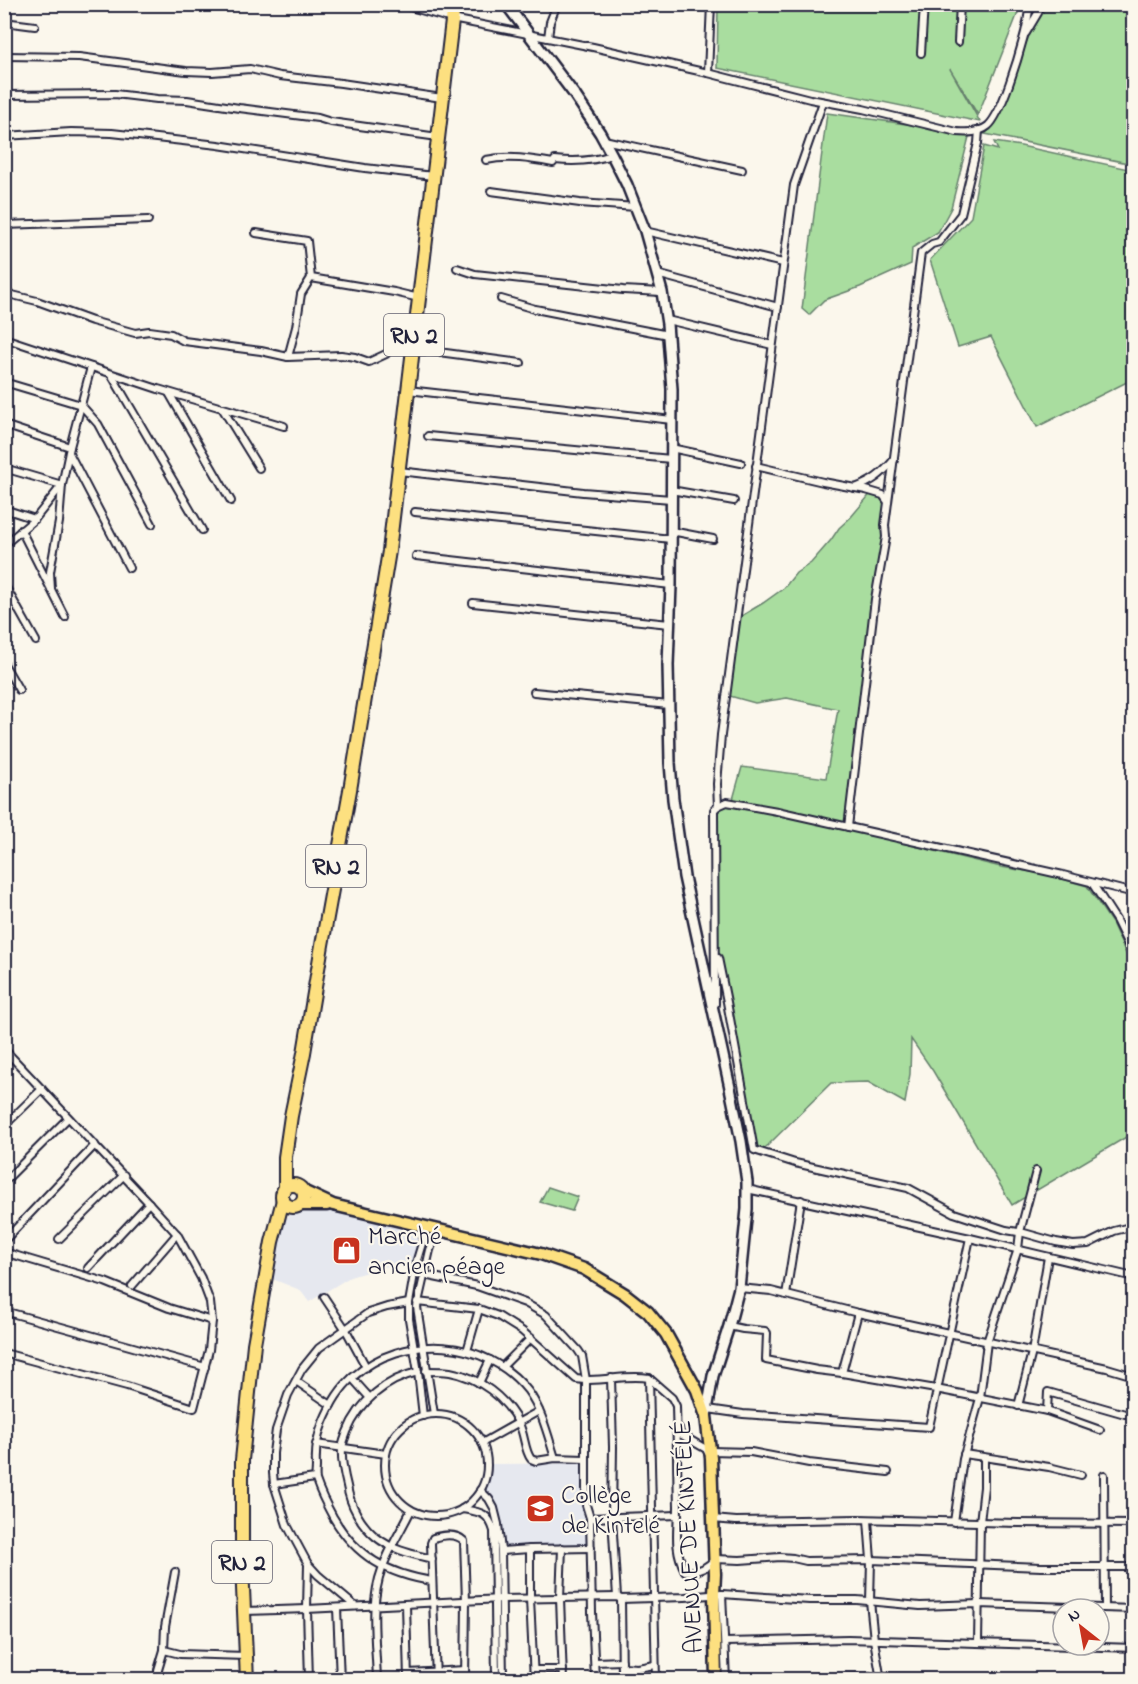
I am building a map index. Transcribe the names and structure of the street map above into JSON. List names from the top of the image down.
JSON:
{
  "streets": {
    "highway": ["RN 2"],
    "main road": ["AVENUE DE KINTÉLÉ"]
  },
  "crossings": [
    ["RN 2", "AVENUE DE KINTÉLÉ"]
  ],
  "places": {
    "shop": ["Marché ancien péage"],
    "school or university": ["Collège de Kintelé"]
  },
  "north": "top left"
}
